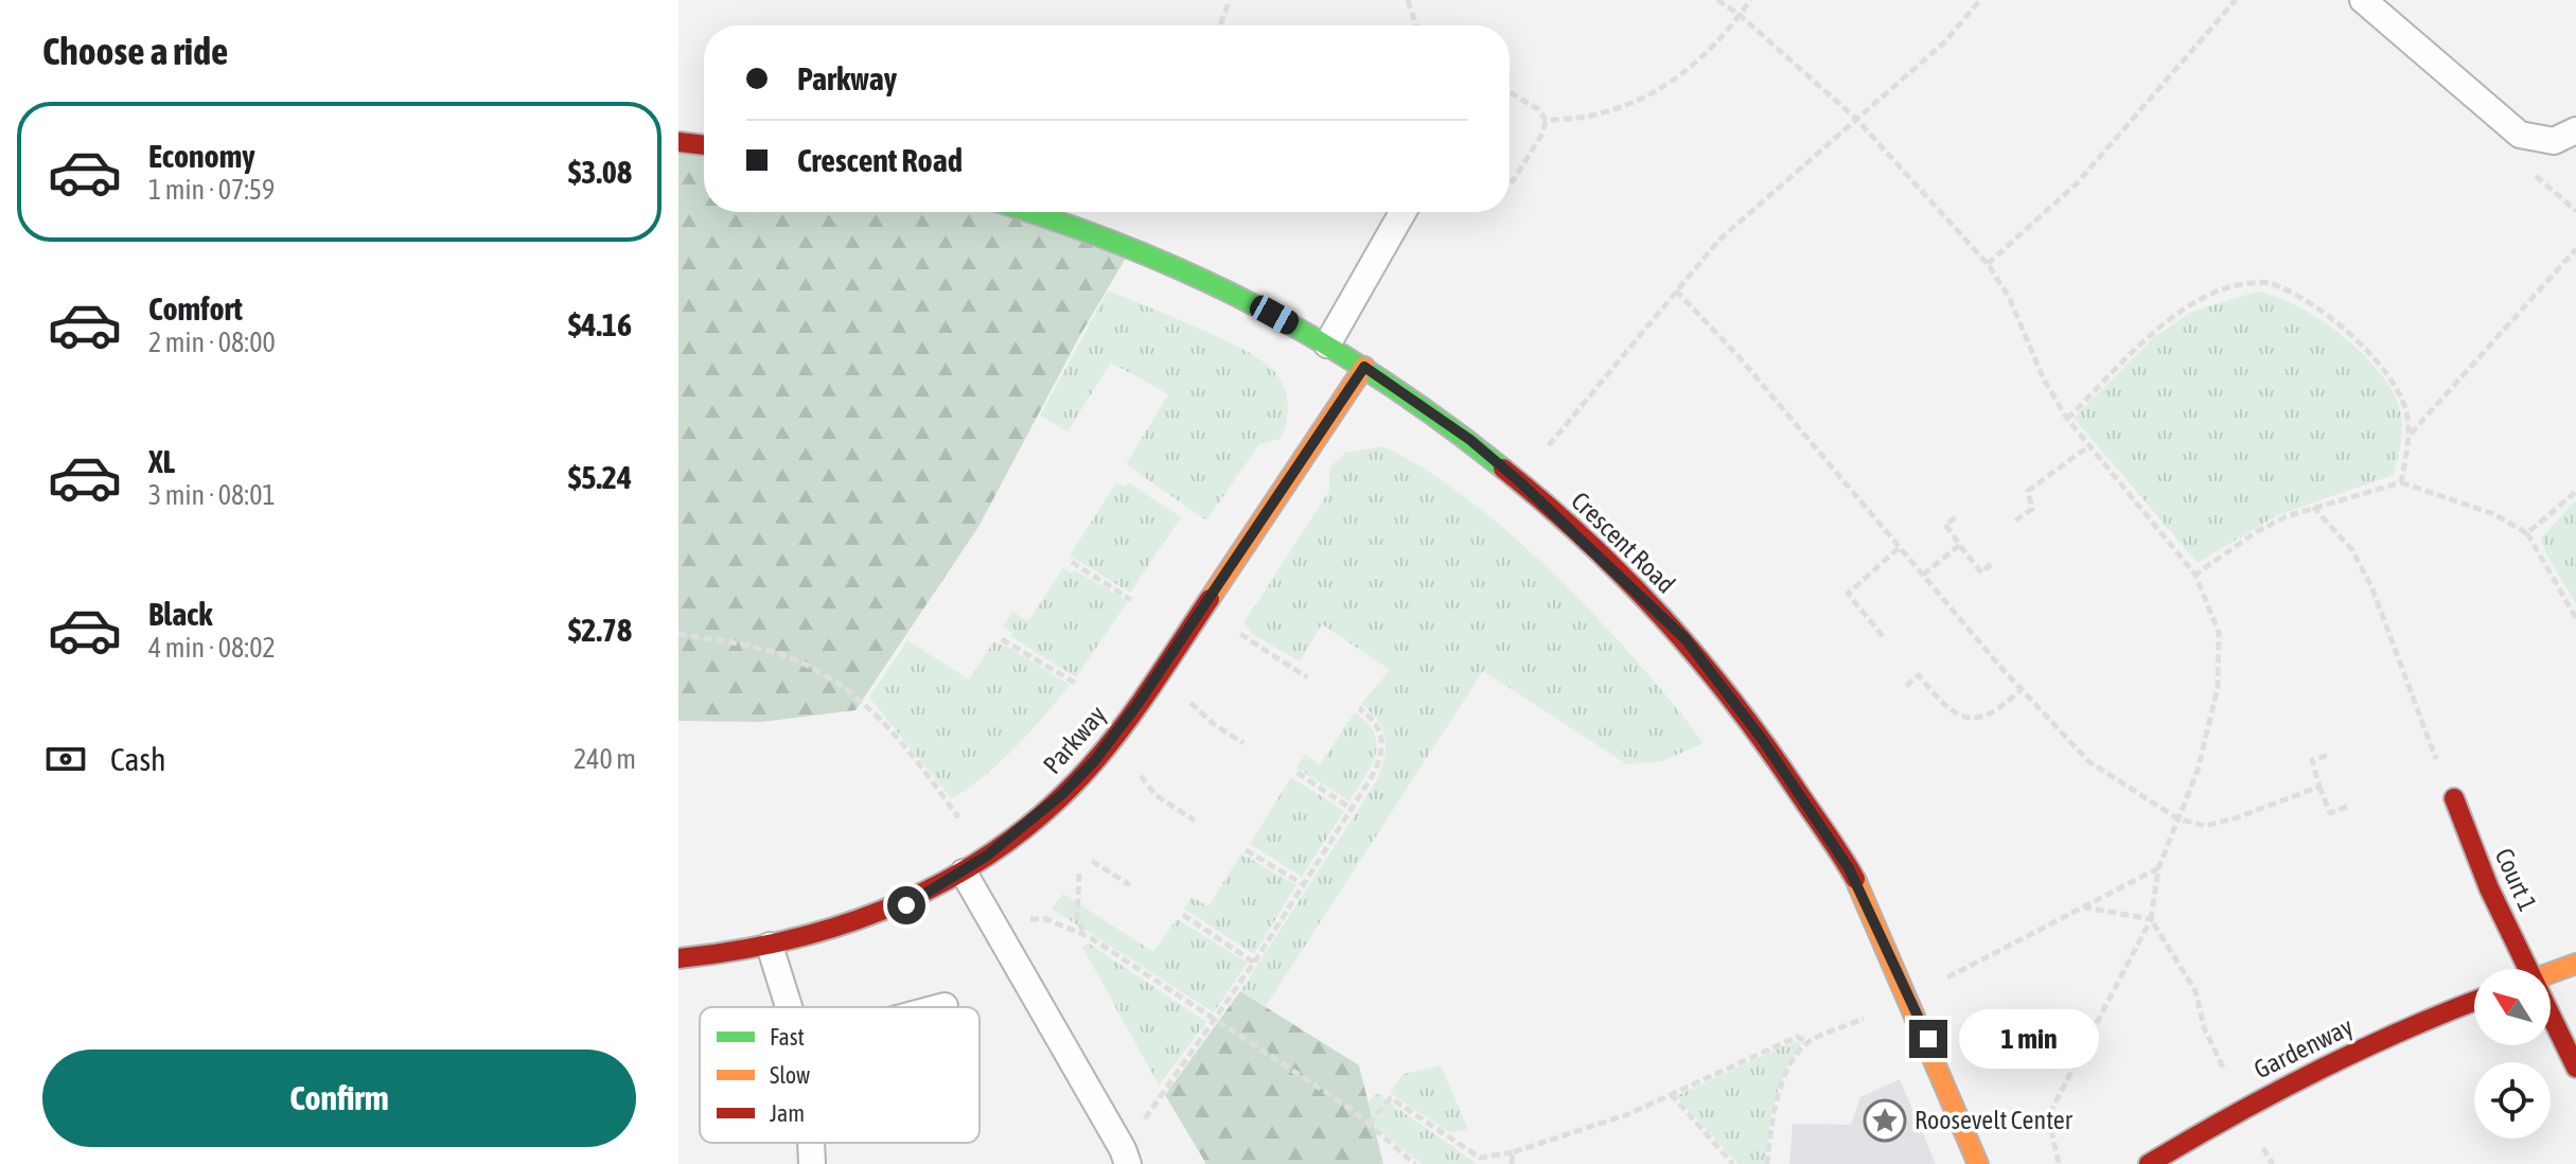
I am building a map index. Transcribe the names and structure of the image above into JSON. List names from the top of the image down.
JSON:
{
  "streets": {
    "street": [
      "Crescent Road",
      "Parkway",
      "Court 1",
      "Gardenway"
    ]
  },
  "crossings": [
    ["Crescent Road", "Parkway"]
  ],
  "places": {
    "place": ["Roosevelt Center"]
  },
  "legend": ["Fast", "Slow", "Jam"],
  "north": "top left",
  "page": {
    "heading": "Choose a ride",
    "banner": ["Parkway", "Crescent Road"],
    "list": [
      {
        "name": "Economy",
        "note": "1 min · 07:59",
        "value": "$3.08"
      },
      {
        "name": "Comfort",
        "note": "2 min · 08:00",
        "value": "$4.16"
      },
      {
        "name": "XL",
        "note": "3 min · 08:01",
        "value": "$5.24"
      },
      {
        "name": "Black",
        "note": "4 min · 08:02",
        "value": "$2.78"
      }
    ],
    "pay": ["Cash", "240 m"],
    "bubble": "1 min",
    "buttons": "Confirm"
  }
}
